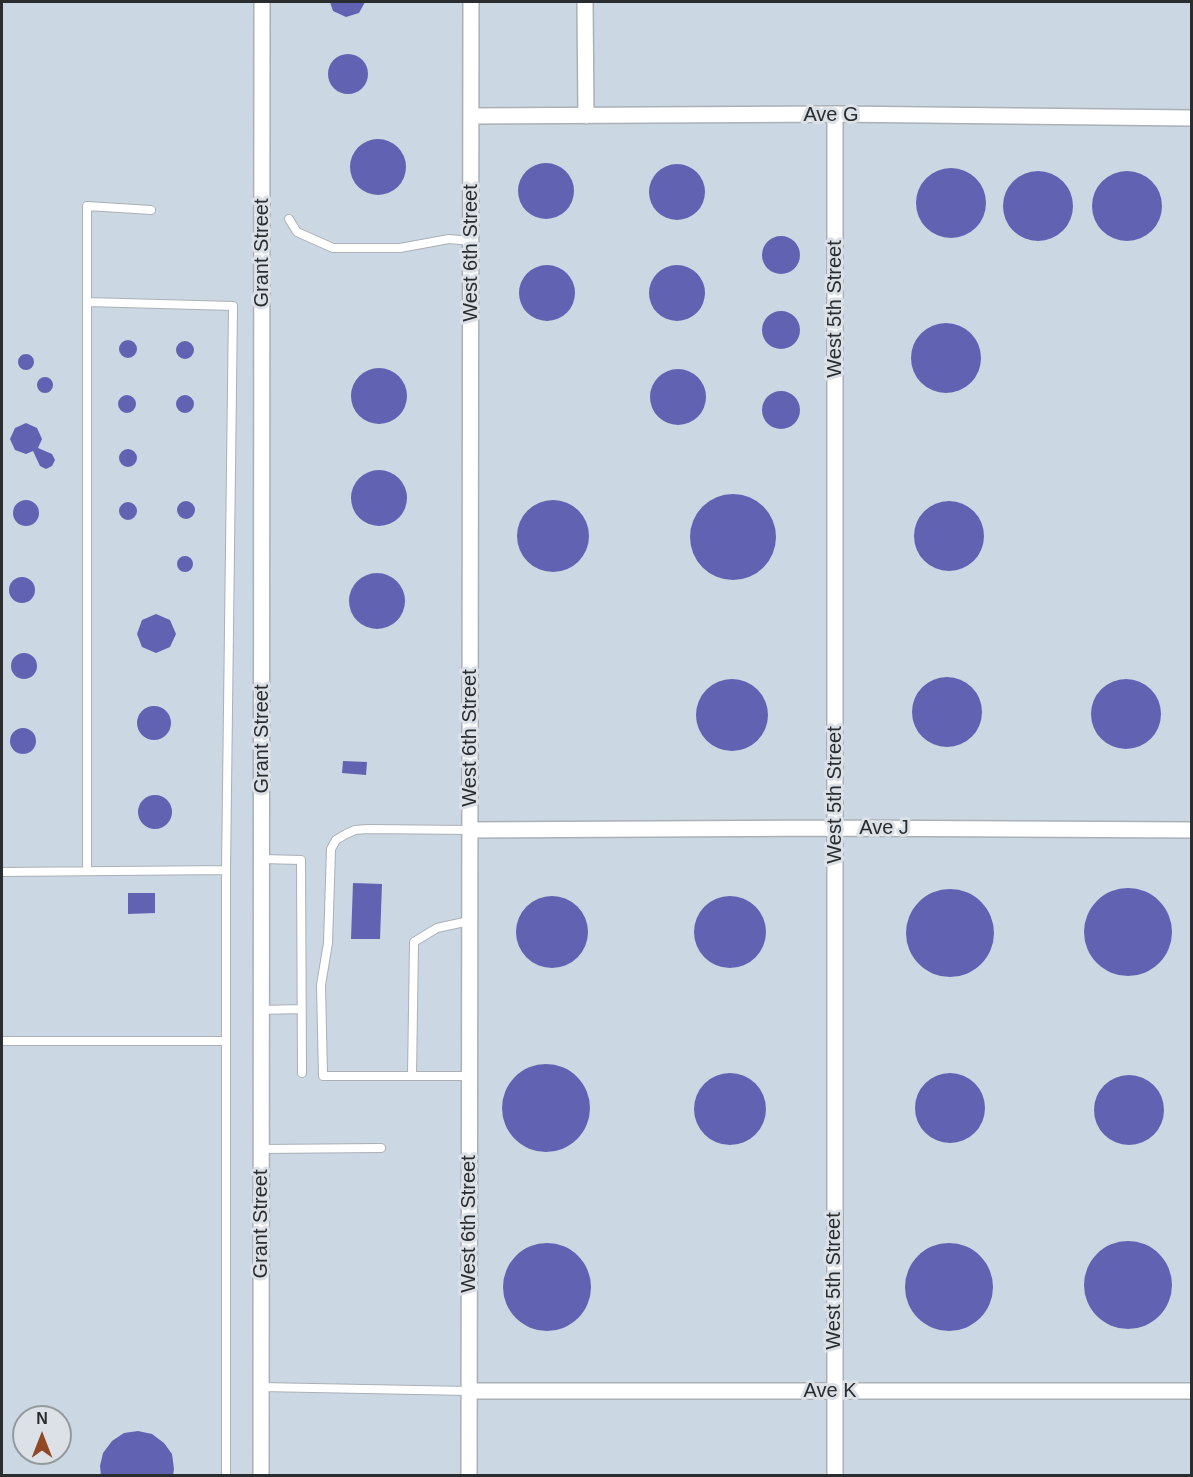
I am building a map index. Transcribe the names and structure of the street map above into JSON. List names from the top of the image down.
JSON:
{
  "streets": {
    "street": [
      "Ave G",
      "Grant Street",
      "West 6th Street",
      "West 5th Street",
      "Ave J",
      "Ave K"
    ]
  },
  "crossings": [
    ["Ave G", "West 6th Street"],
    ["Ave G", "West 5th Street"],
    ["West 6th Street", "Ave J"],
    ["West 6th Street", "Ave K"],
    ["West 5th Street", "Ave J"],
    ["West 5th Street", "Ave K"]
  ],
  "north": "top"
}
